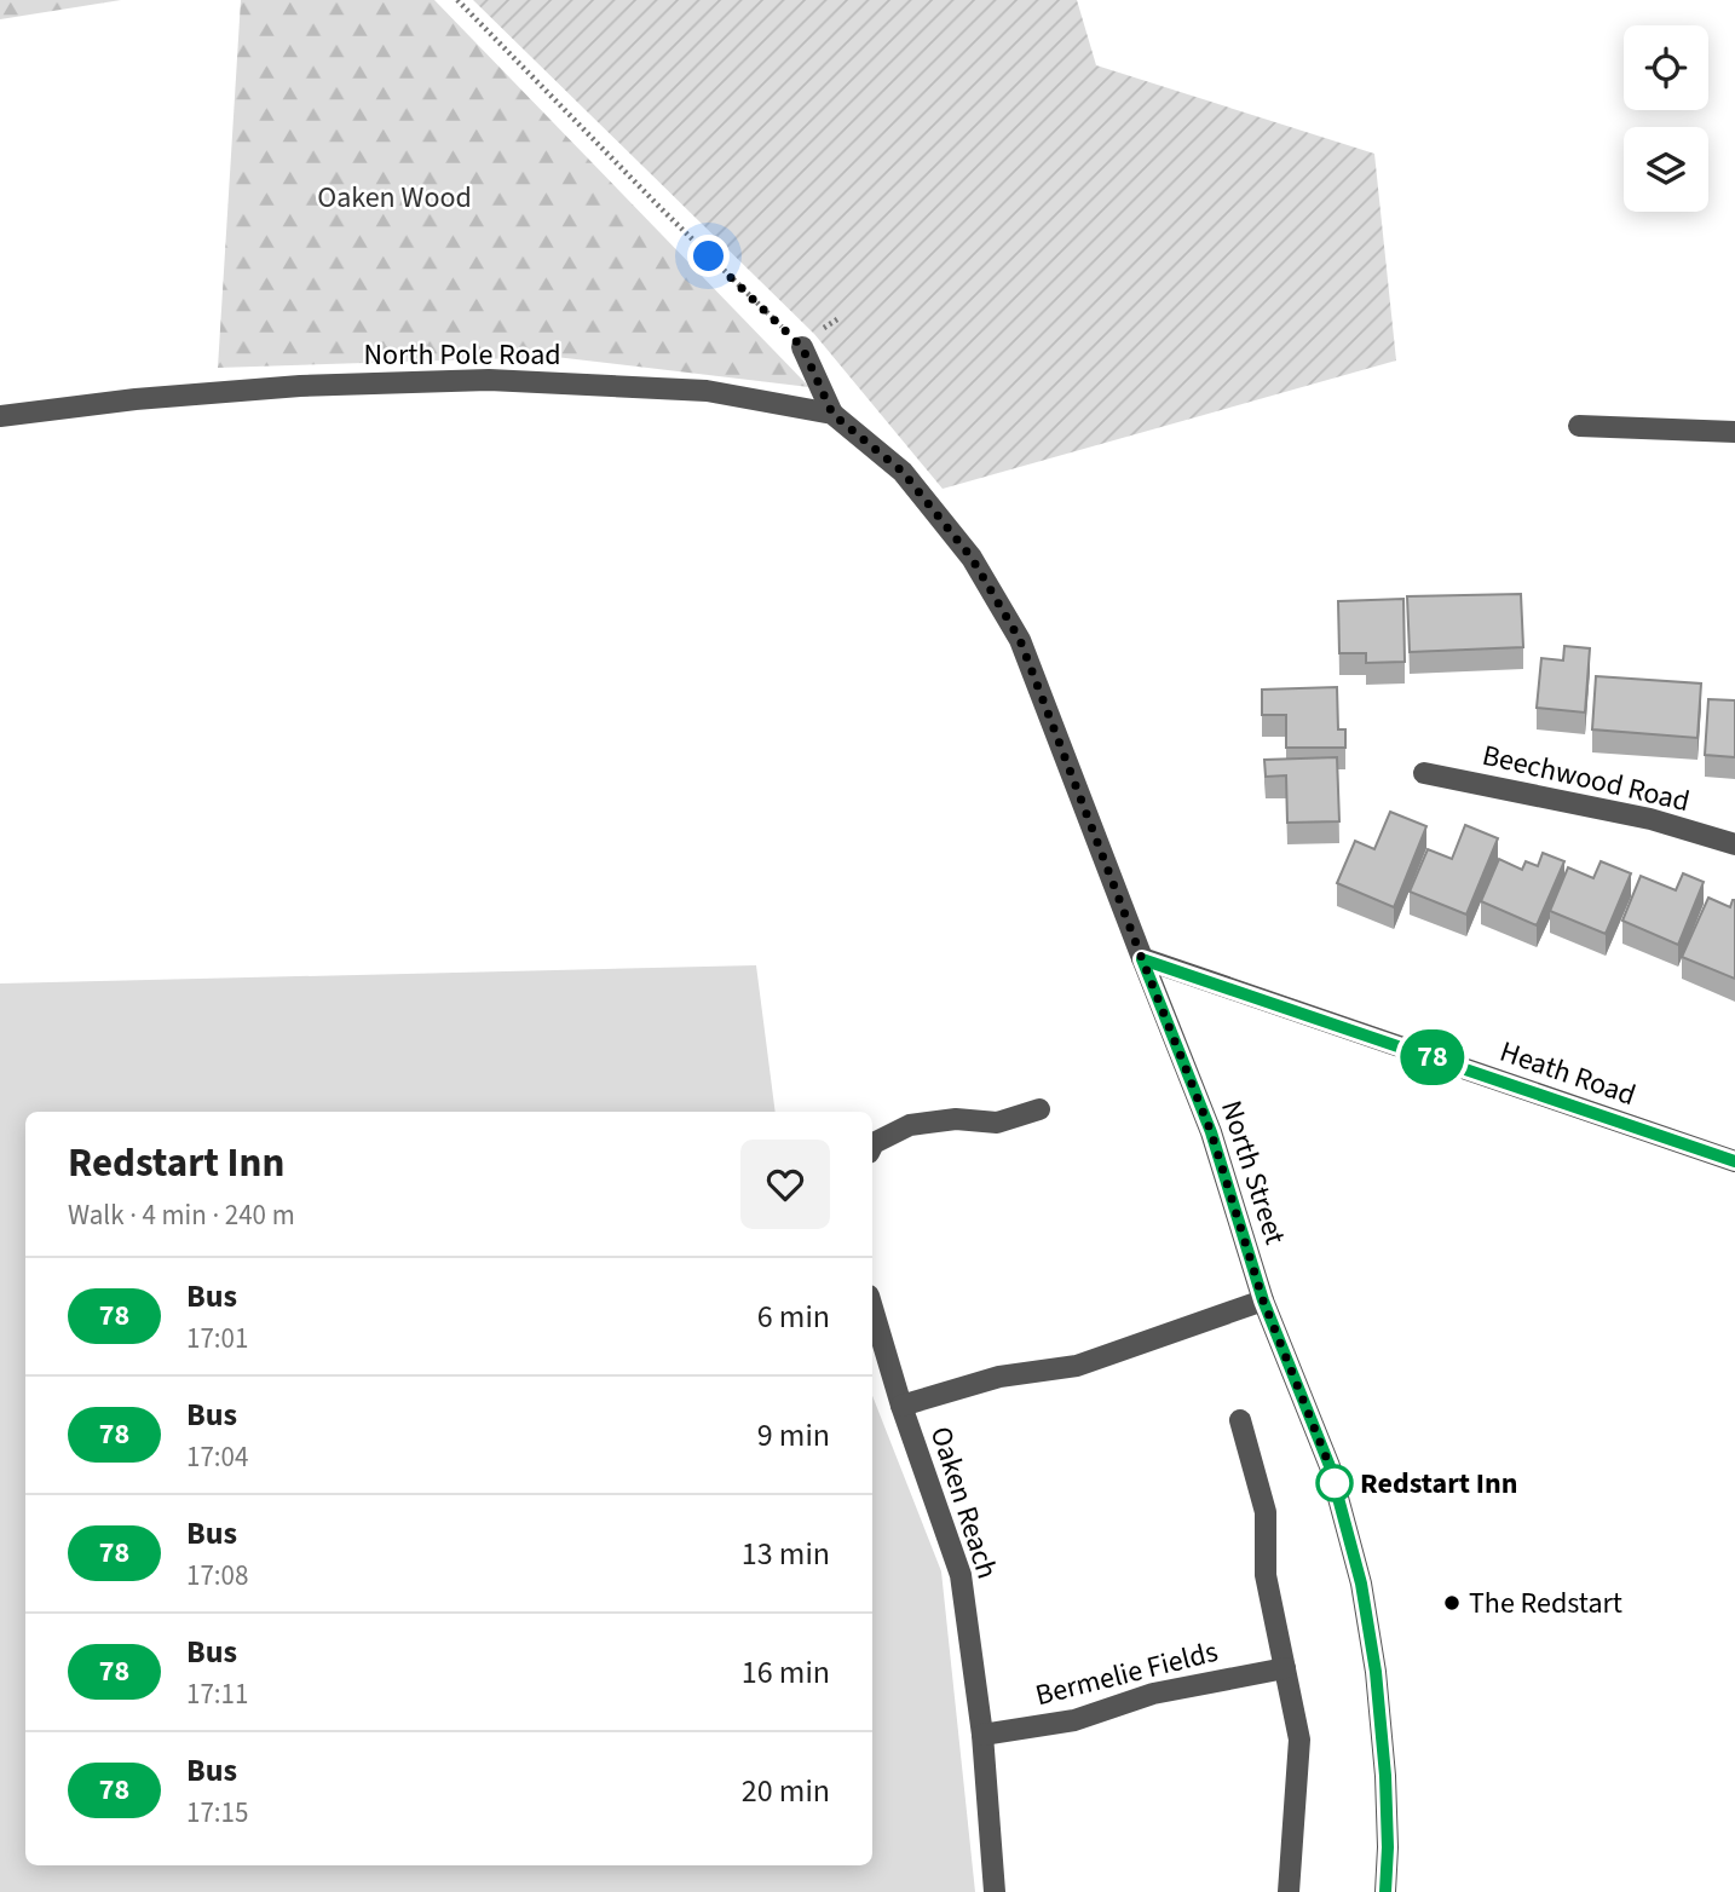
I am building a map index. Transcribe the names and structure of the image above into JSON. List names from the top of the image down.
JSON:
{
  "streets": {
    "street": [
      "North Pole Road",
      "Beechwood Road",
      "Heath Road",
      "North Street",
      "Oaken Reach",
      "Bermelie Fields"
    ]
  },
  "crossings": [
    ["North Pole Road", "North Street"],
    ["Heath Road", "North Street"],
    ["North Street", "Oaken Reach"],
    ["Oaken Reach", "Bermelie Fields"]
  ],
  "parks": ["Oaken Wood"],
  "places": ["Redstart Inn", "The Redstart"],
  "lines": ["bus line 78"],
  "page": {
    "on_map": "78",
    "heading": ["Redstart Inn", "Walk · 4 min · 240 m"],
    "list": [
      {
        "mark": "78",
        "name": "Bus",
        "note": "17:01",
        "value": "6 min"
      },
      {
        "mark": "78",
        "name": "Bus",
        "note": "17:04",
        "value": "9 min"
      },
      {
        "mark": "78",
        "name": "Bus",
        "note": "17:08",
        "value": "13 min"
      },
      {
        "mark": "78",
        "name": "Bus",
        "note": "17:11",
        "value": "16 min"
      },
      {
        "mark": "78",
        "name": "Bus",
        "note": "17:15",
        "value": "20 min"
      }
    ]
  }
}
